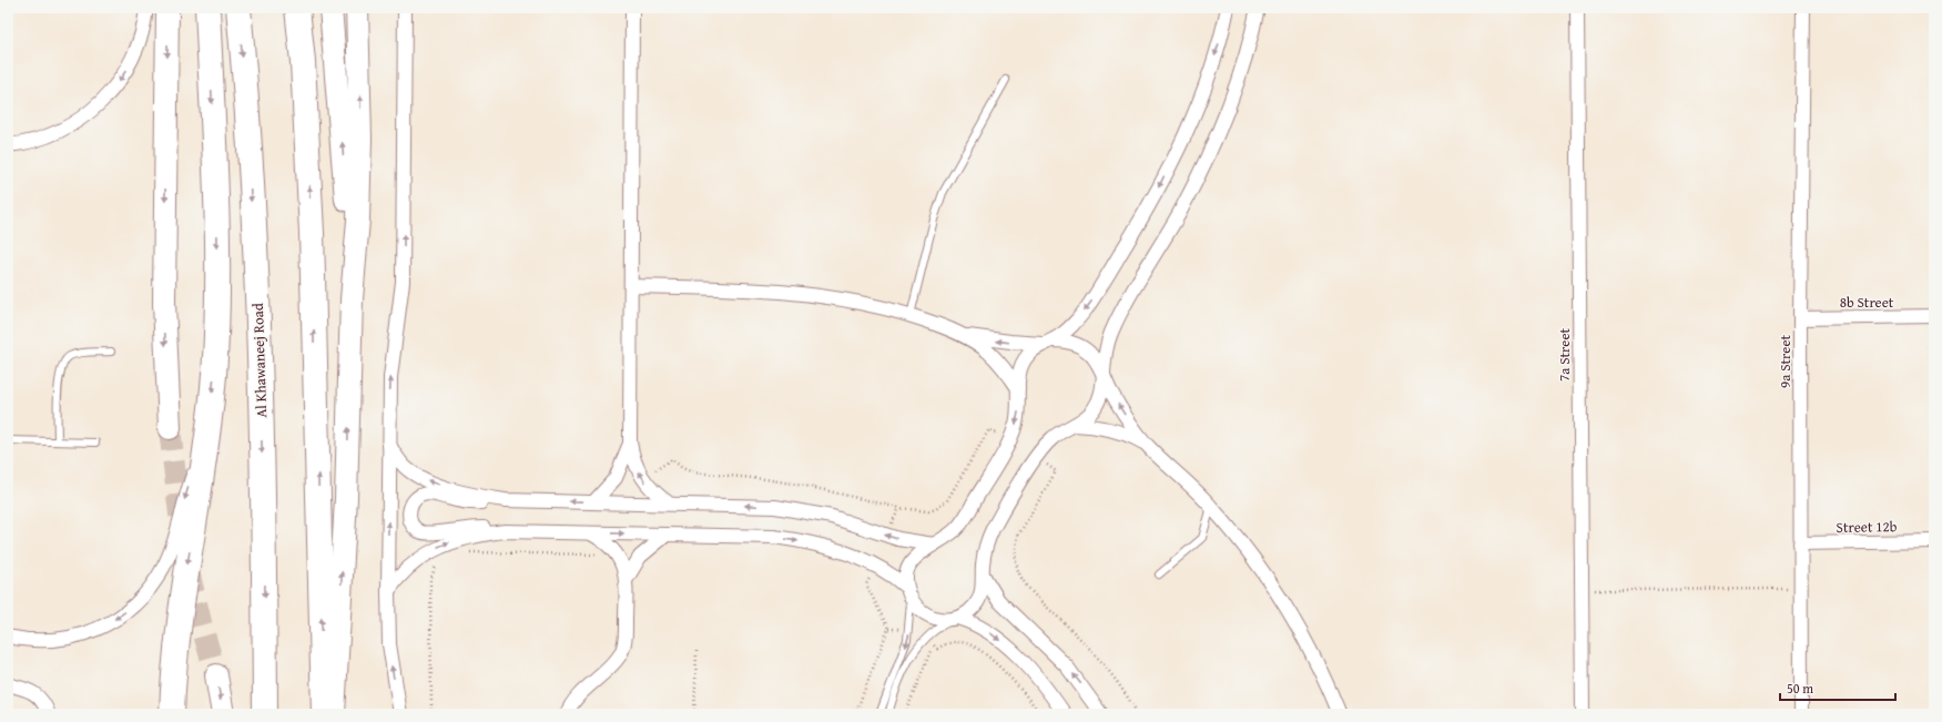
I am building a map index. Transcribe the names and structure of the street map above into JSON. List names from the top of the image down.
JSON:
{
  "streets": {
    "highway": ["Al Khawaneej Road"],
    "street": [
      "8b Street",
      "7a Street",
      "9a Street",
      "Street 12b"
    ]
  },
  "crossings": [
    ["8b Street", "9a Street"],
    ["9a Street", "Street 12b"]
  ],
  "scale_bar": "50 m"
}
